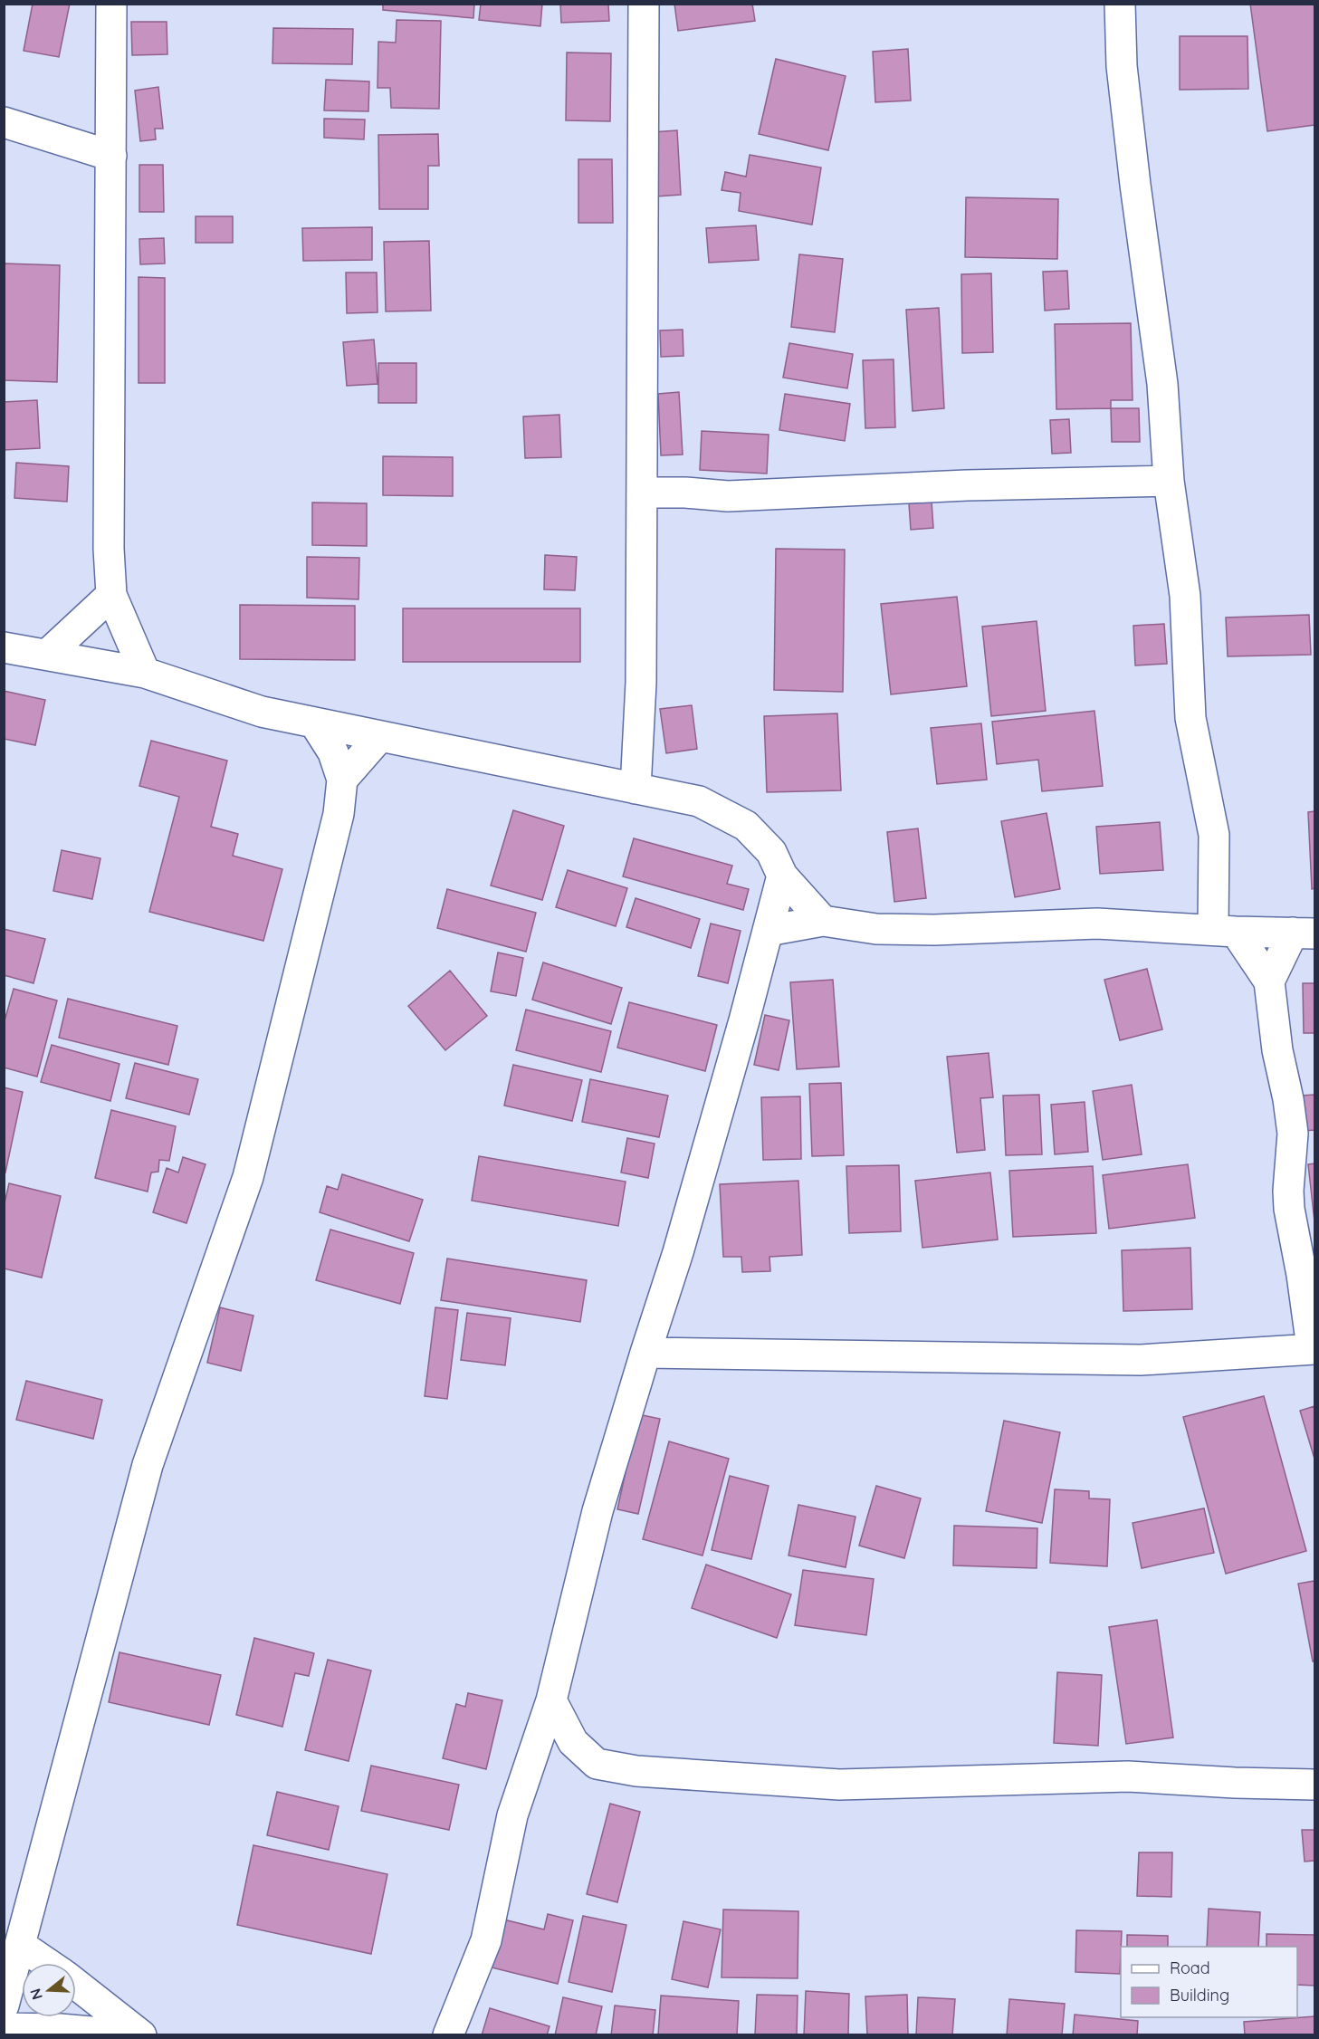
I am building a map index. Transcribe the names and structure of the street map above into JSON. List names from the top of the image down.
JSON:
{
  "legend": ["Road", "Building"],
  "north": "left"
}
